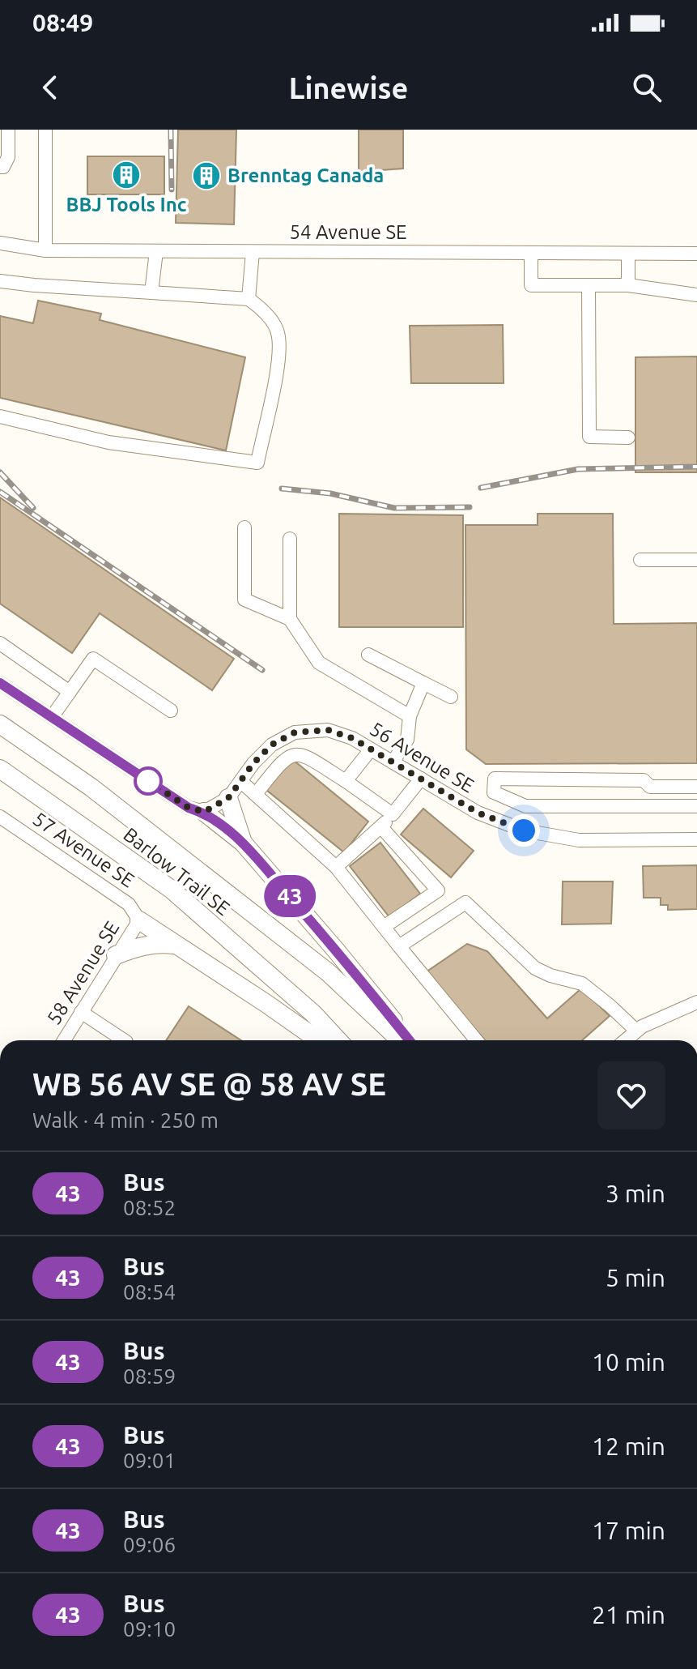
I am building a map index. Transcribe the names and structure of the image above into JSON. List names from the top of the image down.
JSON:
{
  "streets": {
    "main road": ["Barlow Trail SE"],
    "street": [
      "54 Avenue SE",
      "56 Avenue SE",
      "57 Avenue SE",
      "58 Avenue SE"
    ]
  },
  "crossings": [
    ["57 Avenue SE", "58 Avenue SE"]
  ],
  "places": {
    "building": ["BBJ Tools Inc", "Brenntag Canada"]
  },
  "lines": ["bus line 43"],
  "page": {
    "status": "08:49",
    "header": "Linewise",
    "on_map": "43",
    "heading": ["WB 56 AV SE @ 58 AV SE", "Walk · 4 min · 250 m"],
    "list": [
      {
        "mark": "43",
        "name": "Bus",
        "note": "08:52",
        "value": "3 min"
      },
      {
        "mark": "43",
        "name": "Bus",
        "note": "08:54",
        "value": "5 min"
      },
      {
        "mark": "43",
        "name": "Bus",
        "note": "08:59",
        "value": "10 min"
      },
      {
        "mark": "43",
        "name": "Bus",
        "note": "09:01",
        "value": "12 min"
      },
      {
        "mark": "43",
        "name": "Bus",
        "note": "09:06",
        "value": "17 min"
      },
      {
        "mark": "43",
        "name": "Bus",
        "note": "09:10",
        "value": "21 min"
      }
    ]
  }
}
